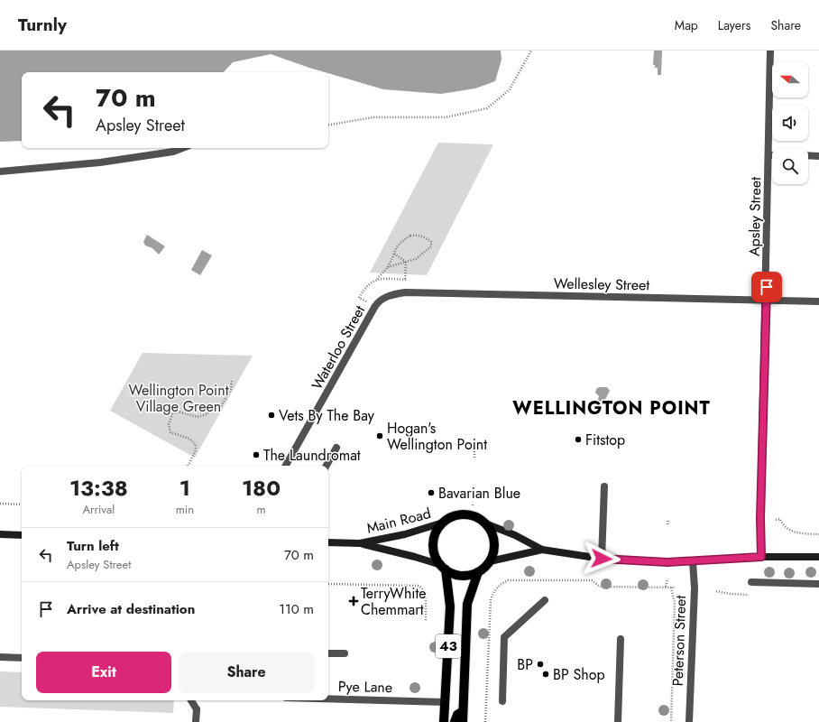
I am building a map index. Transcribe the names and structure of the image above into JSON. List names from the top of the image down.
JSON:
{
  "streets": {
    "main road": ["Main Road", "43"],
    "street": [
      "Apsley Street",
      "Wellesley Street",
      "Waterloo Street",
      "Peterson Street",
      "Pye Lane"
    ]
  },
  "crossings": [
    ["Apsley Street", "Wellesley Street"],
    ["Wellesley Street", "Waterloo Street"],
    ["Main Road", "43"],
    ["43", "Pye Lane"]
  ],
  "districts": ["WELLINGTON POINT"],
  "parks": ["Wellington Point Village Green"],
  "places": {
    "other": [
      "Vets By The Bay",
      "Hogan's Wellington Point",
      "Fitstop",
      "The Laundromat",
      "Bavarian Blue",
      "BP",
      "BP Shop"
    ],
    "health": ["TerryWhite Chemmart"]
  },
  "north": "left",
  "page": {
    "header": "Turnly",
    "nav": ["Map", "Layers", "Share"],
    "turn": ["70 m", "Apsley Street"],
    "eta": [
      "13:38",
      "Arrival",
      "1",
      "min",
      "180",
      "m"
    ],
    "list": [
      {
        "name": "Turn left",
        "note": "Apsley Street",
        "value": "70 m"
      },
      {
        "name": "Arrive at destination",
        "value": "110 m"
      }
    ],
    "buttons": ["Exit", "Share"]
  }
}
